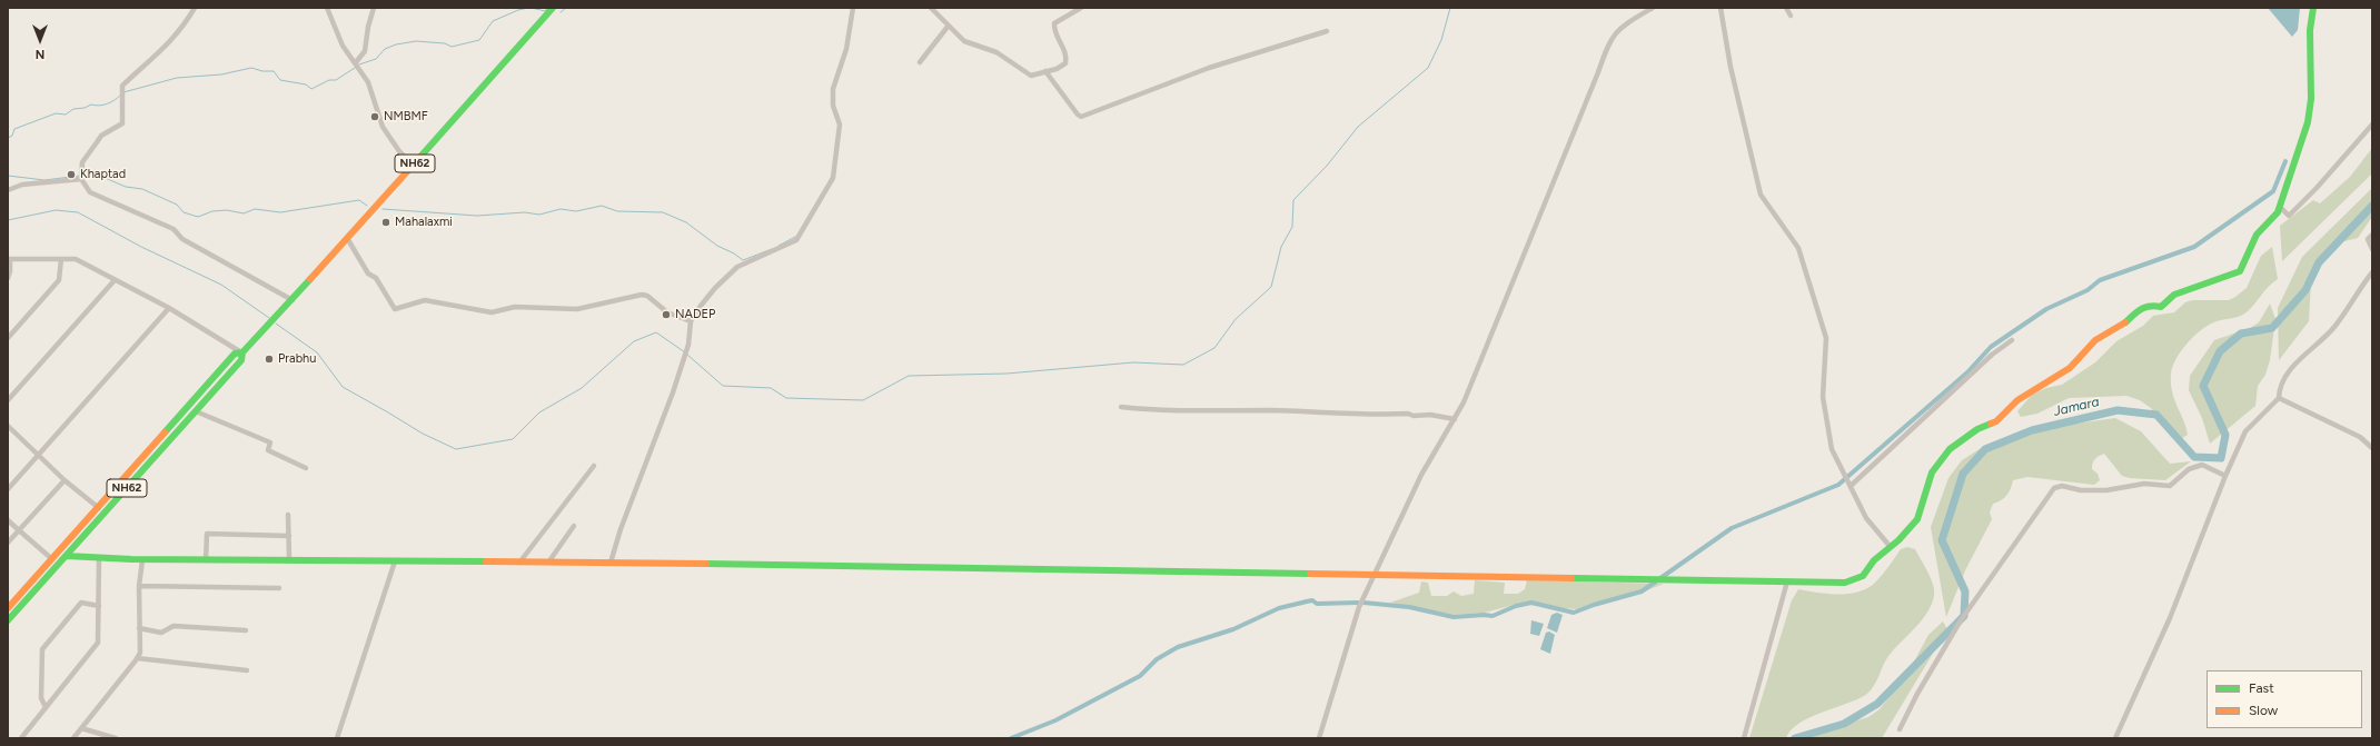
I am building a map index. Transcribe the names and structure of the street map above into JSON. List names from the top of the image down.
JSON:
{
  "streets": {
    "street": ["NH62"]
  },
  "water": ["Jamara"],
  "places": [
    "NMBMF",
    "Khaptad",
    "Mahalaxmi",
    "NADEP",
    "Prabhu"
  ],
  "legend": ["Fast", "Slow"],
  "north": "bottom"
}
